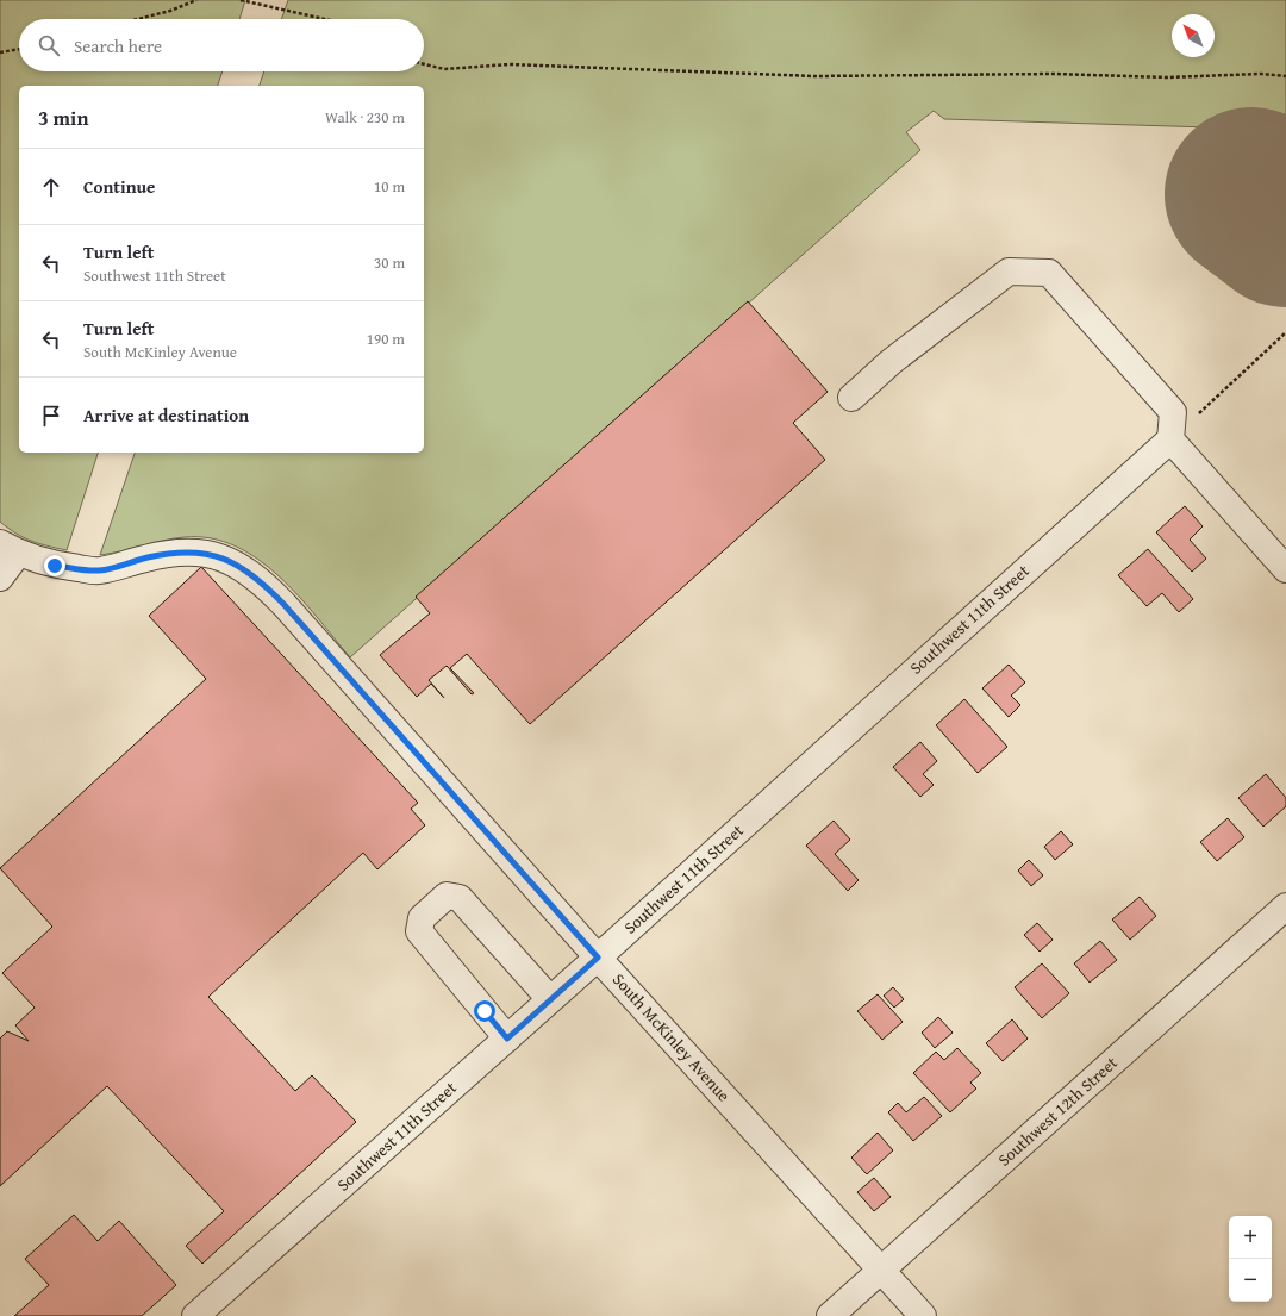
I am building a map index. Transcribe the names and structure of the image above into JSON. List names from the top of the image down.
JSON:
{
  "streets": {
    "street": ["Southwest 11th Street", "South McKinley Avenue", "Southwest 12th Street"]
  },
  "crossings": [
    ["Southwest 11th Street", "South McKinley Avenue"],
    ["South McKinley Avenue", "Southwest 12th Street"]
  ],
  "north": "top left",
  "page": {
    "search": "Search here",
    "heading": ["3 min", "Walk · 230 m"],
    "list": [
      ["Continue", "10 m"],
      ["Turn left", "Southwest 11th Street", "30 m"],
      ["Turn left", "South McKinley Avenue", "190 m"],
      "Arrive at destination"
    ],
    "map_buttons": ["+", "−"]
  }
}
